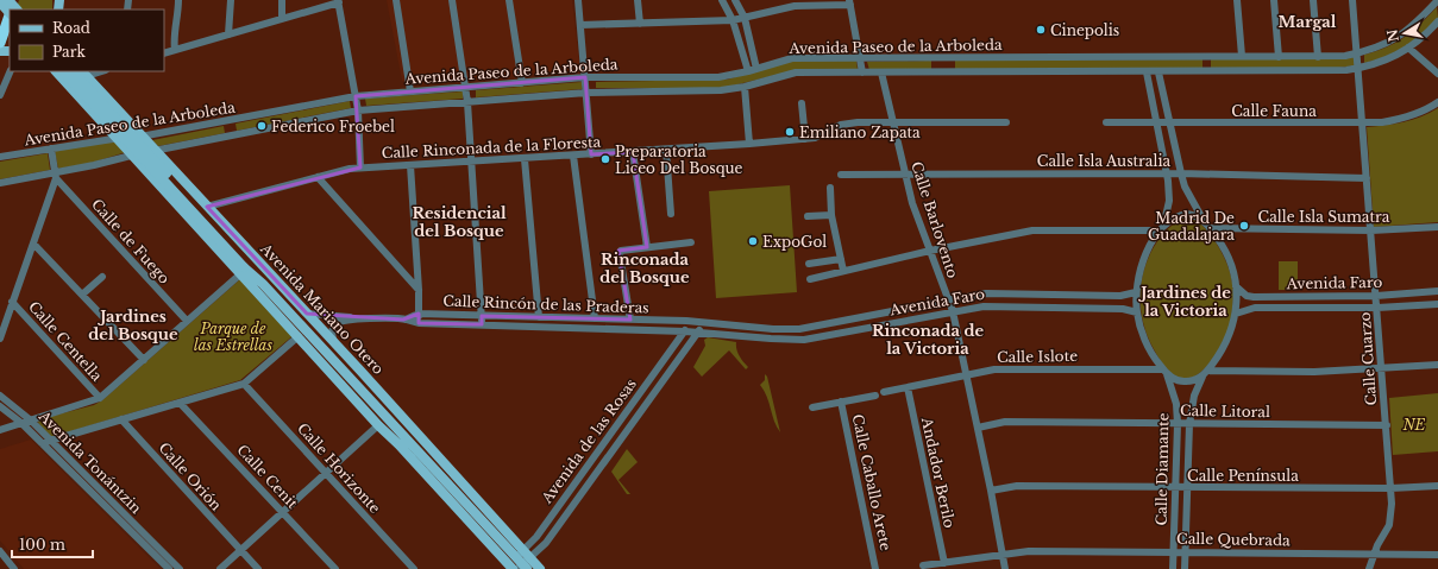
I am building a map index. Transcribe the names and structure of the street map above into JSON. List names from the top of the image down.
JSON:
{
  "streets": {
    "main road": ["Avenida Mariano Otero"],
    "street": [
      "Avenida Paseo de la Arboleda",
      "Calle Fauna",
      "Calle Rinconada de la Floresta",
      "Calle Isla Australia",
      "Calle Isla Sumatra",
      "Calle Barlovento",
      "Calle de Fuego",
      "Avenida Faro",
      "Calle Rincón de las Praderas",
      "Calle Centella",
      "Calle Islote",
      "Calle Cuarzo",
      "Calle Litoral",
      "Avenida de las Rosas",
      "Avenida Tonántzin",
      "Calle Horizonte",
      "Calle Diamante",
      "Andador Berilo",
      "Calle Península",
      "Calle Orión",
      "Calle Cenit",
      "Calle Caballo Arete",
      "Calle Quebrada"
    ]
  },
  "crossings": [
    ["Avenida Paseo de la Arboleda", "Calle Barlovento"],
    ["Avenida Paseo de la Arboleda", "Calle de Fuego"],
    ["Avenida Paseo de la Arboleda", "Avenida Mariano Otero"],
    ["Avenida Paseo de la Arboleda", "Calle Cuarzo"],
    ["Calle Fauna", "Calle Cuarzo"],
    ["Calle Rinconada de la Floresta", "Calle Barlovento"],
    ["Calle Rinconada de la Floresta", "Avenida Mariano Otero"],
    ["Calle Isla Australia", "Calle Barlovento"],
    ["Calle Isla Australia", "Calle Cuarzo"],
    ["Calle Isla Sumatra", "Avenida Faro"],
    ["Calle Isla Sumatra", "Calle Islote"],
    ["Calle Isla Sumatra", "Calle Cuarzo"],
    ["Calle Isla Sumatra", "Calle Diamante"],
    ["Calle Barlovento", "Avenida Faro"],
    ["Calle Barlovento", "Calle Islote"],
    ["Calle Barlovento", "Calle Litoral"],
    ["Calle Barlovento", "Calle Península"],
    ["Calle Barlovento", "Calle Quebrada"],
    ["Avenida Faro", "Calle Rincón de las Praderas"],
    ["Avenida Faro", "Calle Islote"],
    ["Avenida Faro", "Calle Cuarzo"],
    ["Avenida Faro", "Avenida de las Rosas"],
    ["Avenida Faro", "Calle Diamante"],
    ["Calle Rincón de las Praderas", "Avenida Mariano Otero"],
    ["Calle Rincón de las Praderas", "Avenida de las Rosas"],
    ["Avenida Mariano Otero", "Avenida de las Rosas"],
    ["Calle Islote", "Calle Diamante"],
    ["Calle Islote", "Andador Berilo"],
    ["Calle Cuarzo", "Calle Litoral"],
    ["Calle Cuarzo", "Calle Península"],
    ["Calle Cuarzo", "Calle Quebrada"],
    ["Calle Litoral", "Calle Diamante"],
    ["Calle Diamante", "Calle Península"],
    ["Calle Diamante", "Calle Quebrada"],
    ["Andador Berilo", "Calle Quebrada"]
  ],
  "districts": [
    "Margal",
    "Residencial del Bosque",
    "Rinconada del Bosque",
    "Jardines de la Victoria",
    "Jardines del Bosque",
    "Rinconada de la Victoria"
  ],
  "parks": ["Parque de las Estrellas", "NE"],
  "places": [
    "Cinepolis",
    "Federico Froebel",
    "Emiliano Zapata",
    "Preparatoria Liceo Del Bosque",
    "Madrid De Guadalajara",
    "ExpoGol"
  ],
  "legend": ["Road", "Park"],
  "scale_bar": "100 m",
  "north": "left"
}
